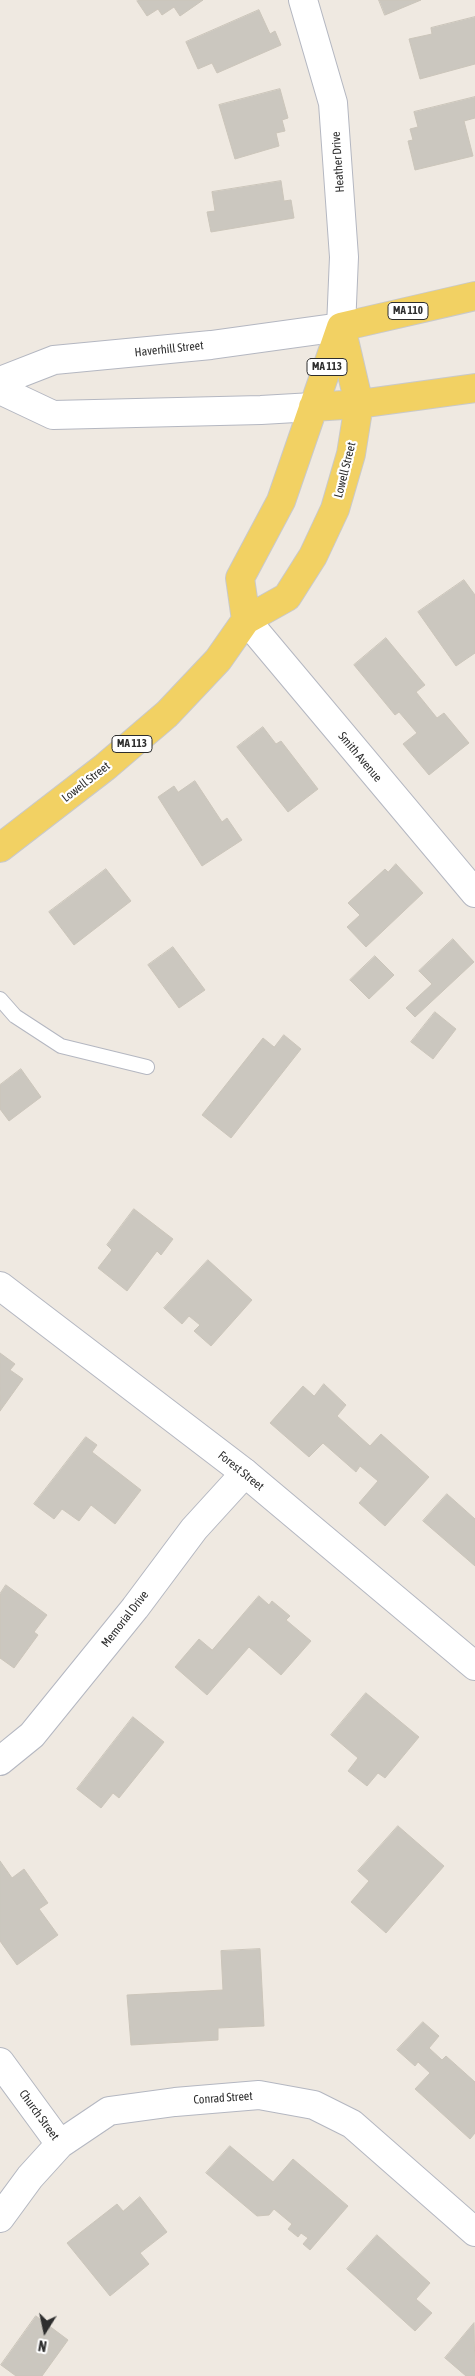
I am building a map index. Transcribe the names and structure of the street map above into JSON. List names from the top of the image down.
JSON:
{
  "streets": {
    "main road": ["MA 110", "MA 113", "Lowell Street"],
    "street": [
      "Heather Drive",
      "Haverhill Street",
      "Smith Avenue",
      "Forest Street",
      "Memorial Drive",
      "Conrad Street",
      "Church Street"
    ]
  },
  "crossings": [
    ["Heather Drive", "MA 110"],
    ["Heather Drive", "Haverhill Street"],
    ["Heather Drive", "MA 113"],
    ["Heather Drive", "Lowell Street"],
    ["MA 110", "Haverhill Street"],
    ["MA 110", "MA 113"],
    ["MA 110", "Lowell Street"],
    ["Haverhill Street", "MA 113"],
    ["Haverhill Street", "Lowell Street"],
    ["MA 113", "Lowell Street"],
    ["MA 113", "Smith Avenue"],
    ["Lowell Street", "Smith Avenue"],
    ["Forest Street", "Memorial Drive"],
    ["Conrad Street", "Church Street"]
  ],
  "north": "bottom"
}
